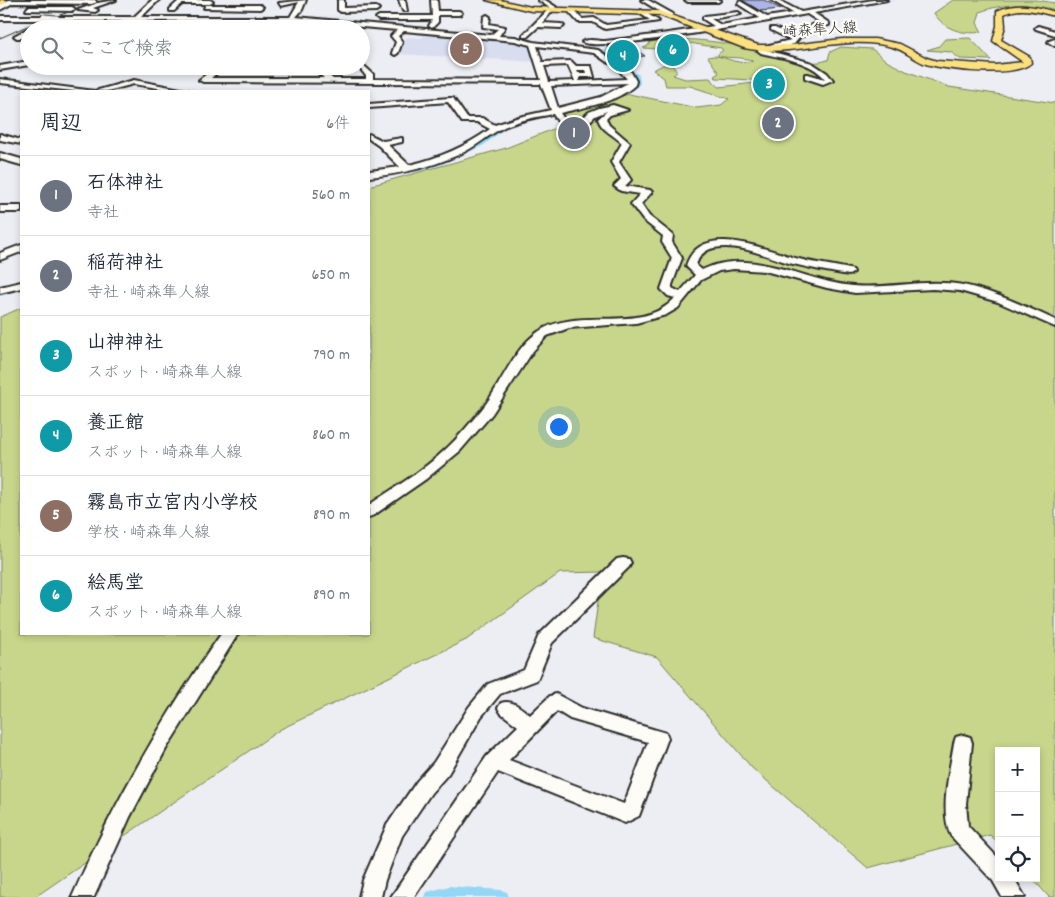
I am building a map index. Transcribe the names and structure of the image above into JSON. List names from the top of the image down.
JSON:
{
  "streets": {
    "main road": ["崎森隼人線"]
  },
  "page": {
    "search": "ここで検索",
    "pins": [
      "5",
      "6",
      "4",
      "3",
      "2",
      "1"
    ],
    "heading": ["周辺", "6件"],
    "list": [
      {
        "mark": "1",
        "name": "石体神社",
        "note": "寺社",
        "value": "560 m"
      },
      {
        "mark": "2",
        "name": "稲荷神社",
        "note": "寺社 · 崎森隼人線",
        "value": "650 m"
      },
      {
        "mark": "3",
        "name": "山神神社",
        "note": "スポット · 崎森隼人線",
        "value": "790 m"
      },
      {
        "mark": "4",
        "name": "養正館",
        "note": "スポット · 崎森隼人線",
        "value": "860 m"
      },
      {
        "mark": "5",
        "name": "霧島市立宮内小学校",
        "note": "学校 · 崎森隼人線",
        "value": "890 m"
      },
      {
        "mark": "6",
        "name": "絵馬堂",
        "note": "スポット · 崎森隼人線",
        "value": "890 m"
      }
    ],
    "map_buttons": ["+", "−"]
  }
}
